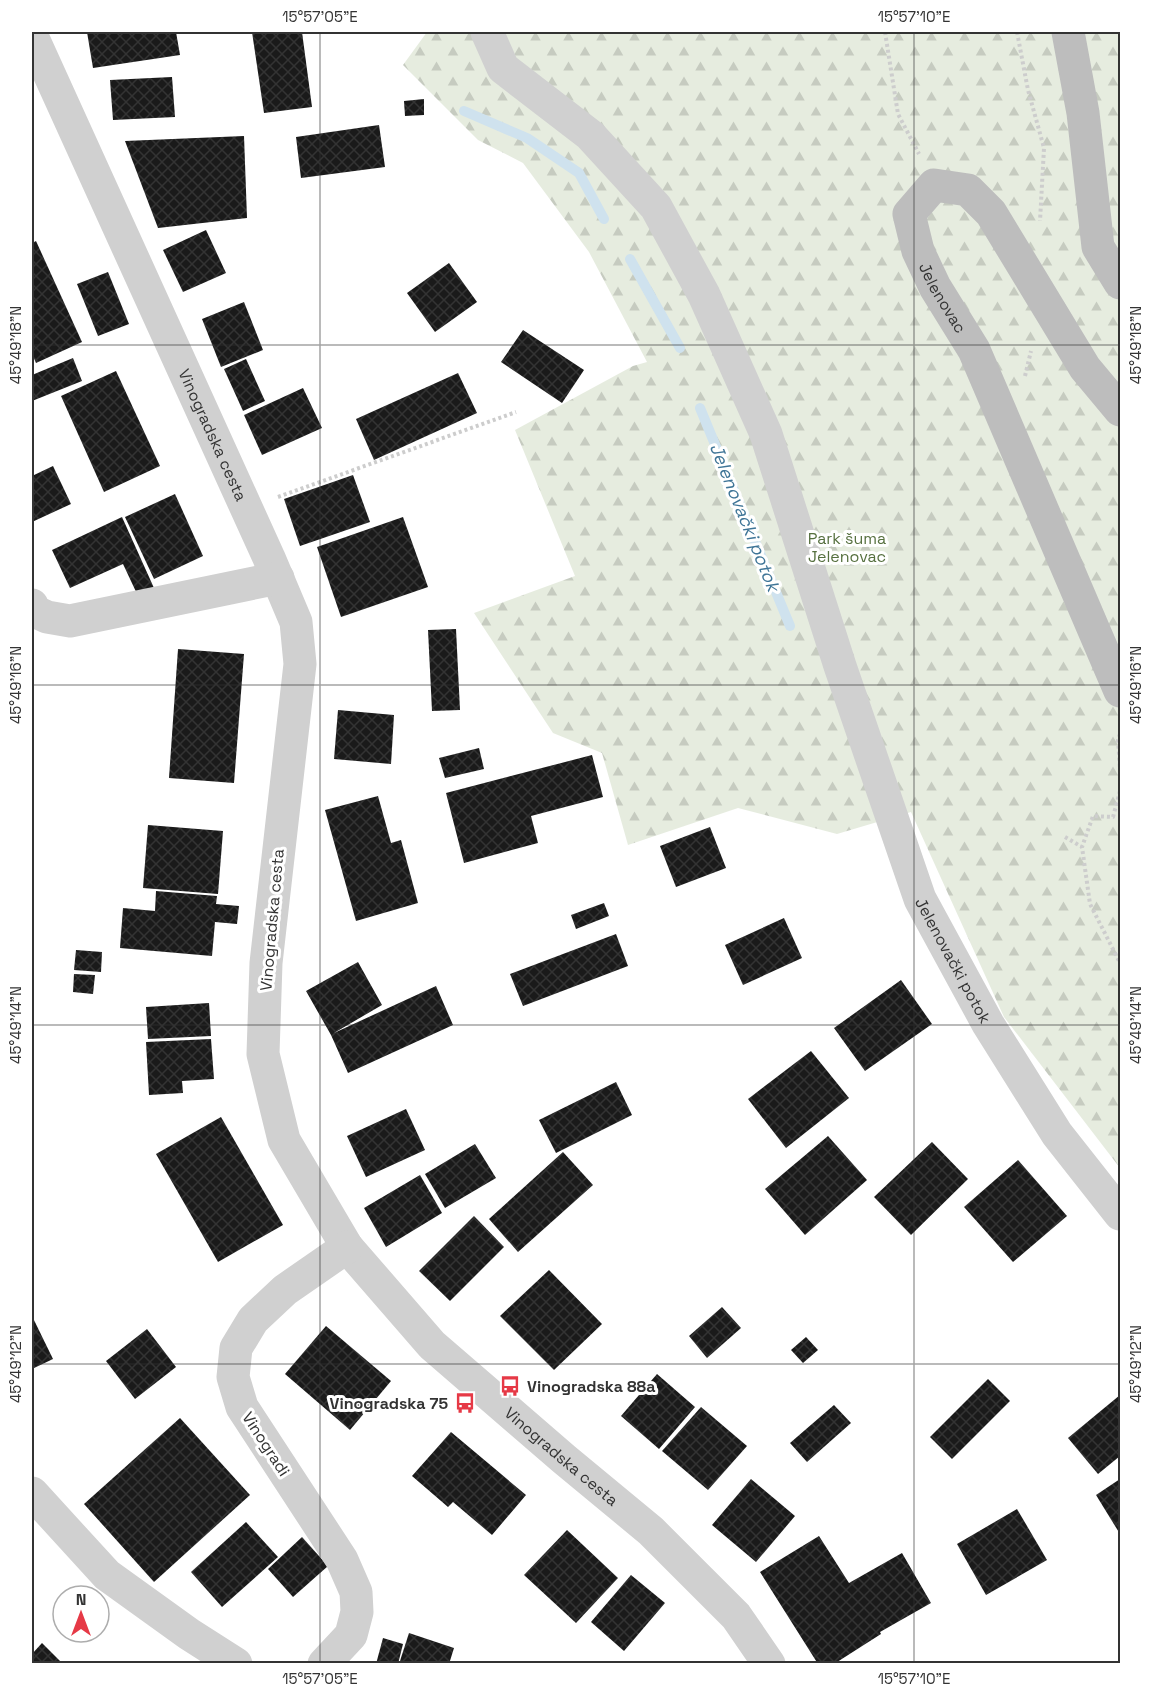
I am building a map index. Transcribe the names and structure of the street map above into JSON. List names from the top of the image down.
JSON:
{
  "streets": {
    "street": [
      "Jelenovac",
      "Vinogradska cesta",
      "Jelenovački potok",
      "Vinogradi"
    ]
  },
  "crossings": [
    ["Vinogradska cesta", "Vinogradi"]
  ],
  "water": ["Jelenovački potok"],
  "parks": ["Park šuma Jelenovac"],
  "places": {
    "bus stop": ["Vinogradska 88a", "Vinogradska 75"]
  },
  "north": "top",
  "coordinates": [
    "15°57'05\"E",
    "15°57'10\"E",
    "45°49'18\"N",
    "45°49'16\"N",
    "45°49'14\"N",
    "45°49'12\"N"
  ]
}
